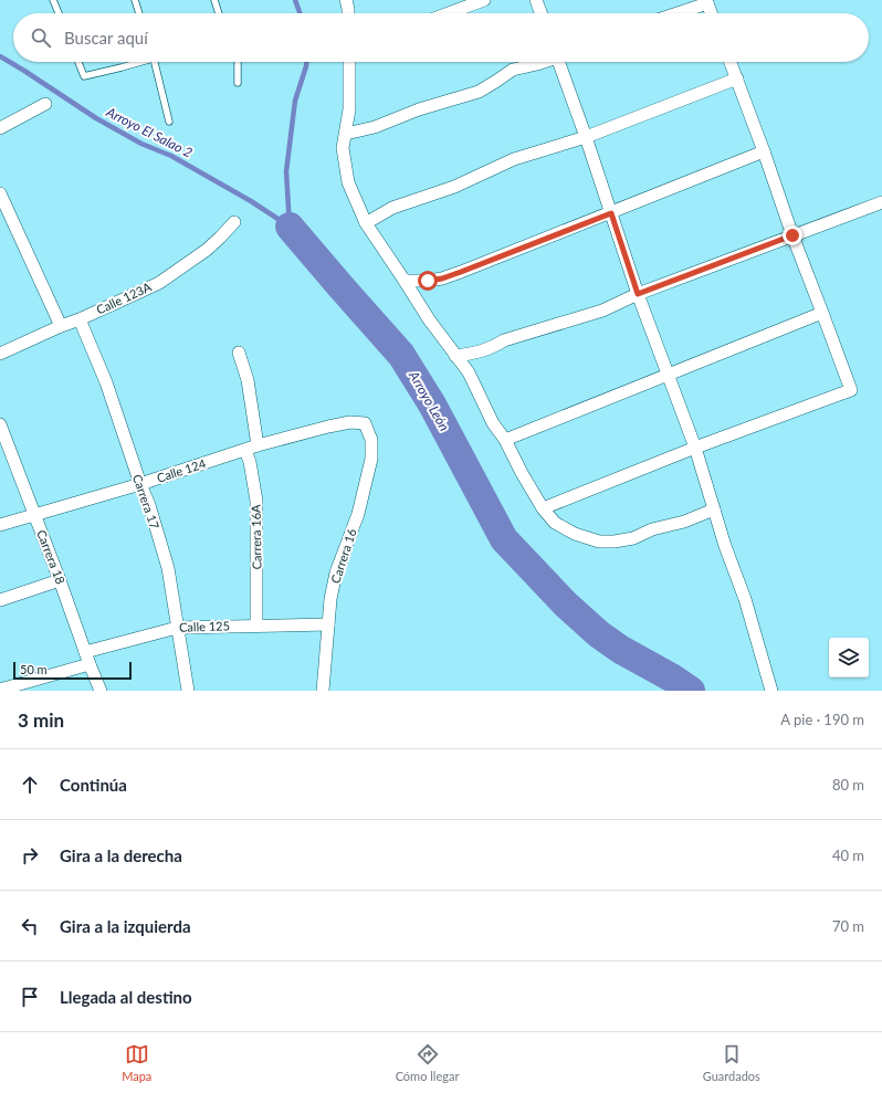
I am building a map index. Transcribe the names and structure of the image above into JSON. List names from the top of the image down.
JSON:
{
  "streets": {
    "street": [
      "Calle 123A",
      "Calle 124",
      "Carrera 17",
      "Carrera 16A",
      "Carrera 16",
      "Carrera 18",
      "Calle 125"
    ]
  },
  "crossings": [
    ["Calle 123A", "Carrera 17"],
    ["Calle 124", "Carrera 17"],
    ["Calle 124", "Carrera 16A"],
    ["Calle 124", "Carrera 16"],
    ["Calle 124", "Carrera 18"],
    ["Carrera 17", "Calle 125"],
    ["Carrera 16A", "Calle 125"],
    ["Carrera 16", "Calle 125"],
    ["Carrera 18", "Calle 125"]
  ],
  "water": ["Arroyo El Salao 2", "Arroyo León"],
  "scale_bar": "50 m",
  "page": {
    "search": "Buscar aquí",
    "scale": "50 m",
    "heading": ["3 min", "A pie · 190 m"],
    "list": [
      ["Continúa", "80 m"],
      ["Gira a la derecha", "40 m"],
      ["Gira a la izquierda", "70 m"],
      "Llegada al destino"
    ],
    "nav": ["Mapa", "Cómo llegar", "Guardados"]
  }
}
